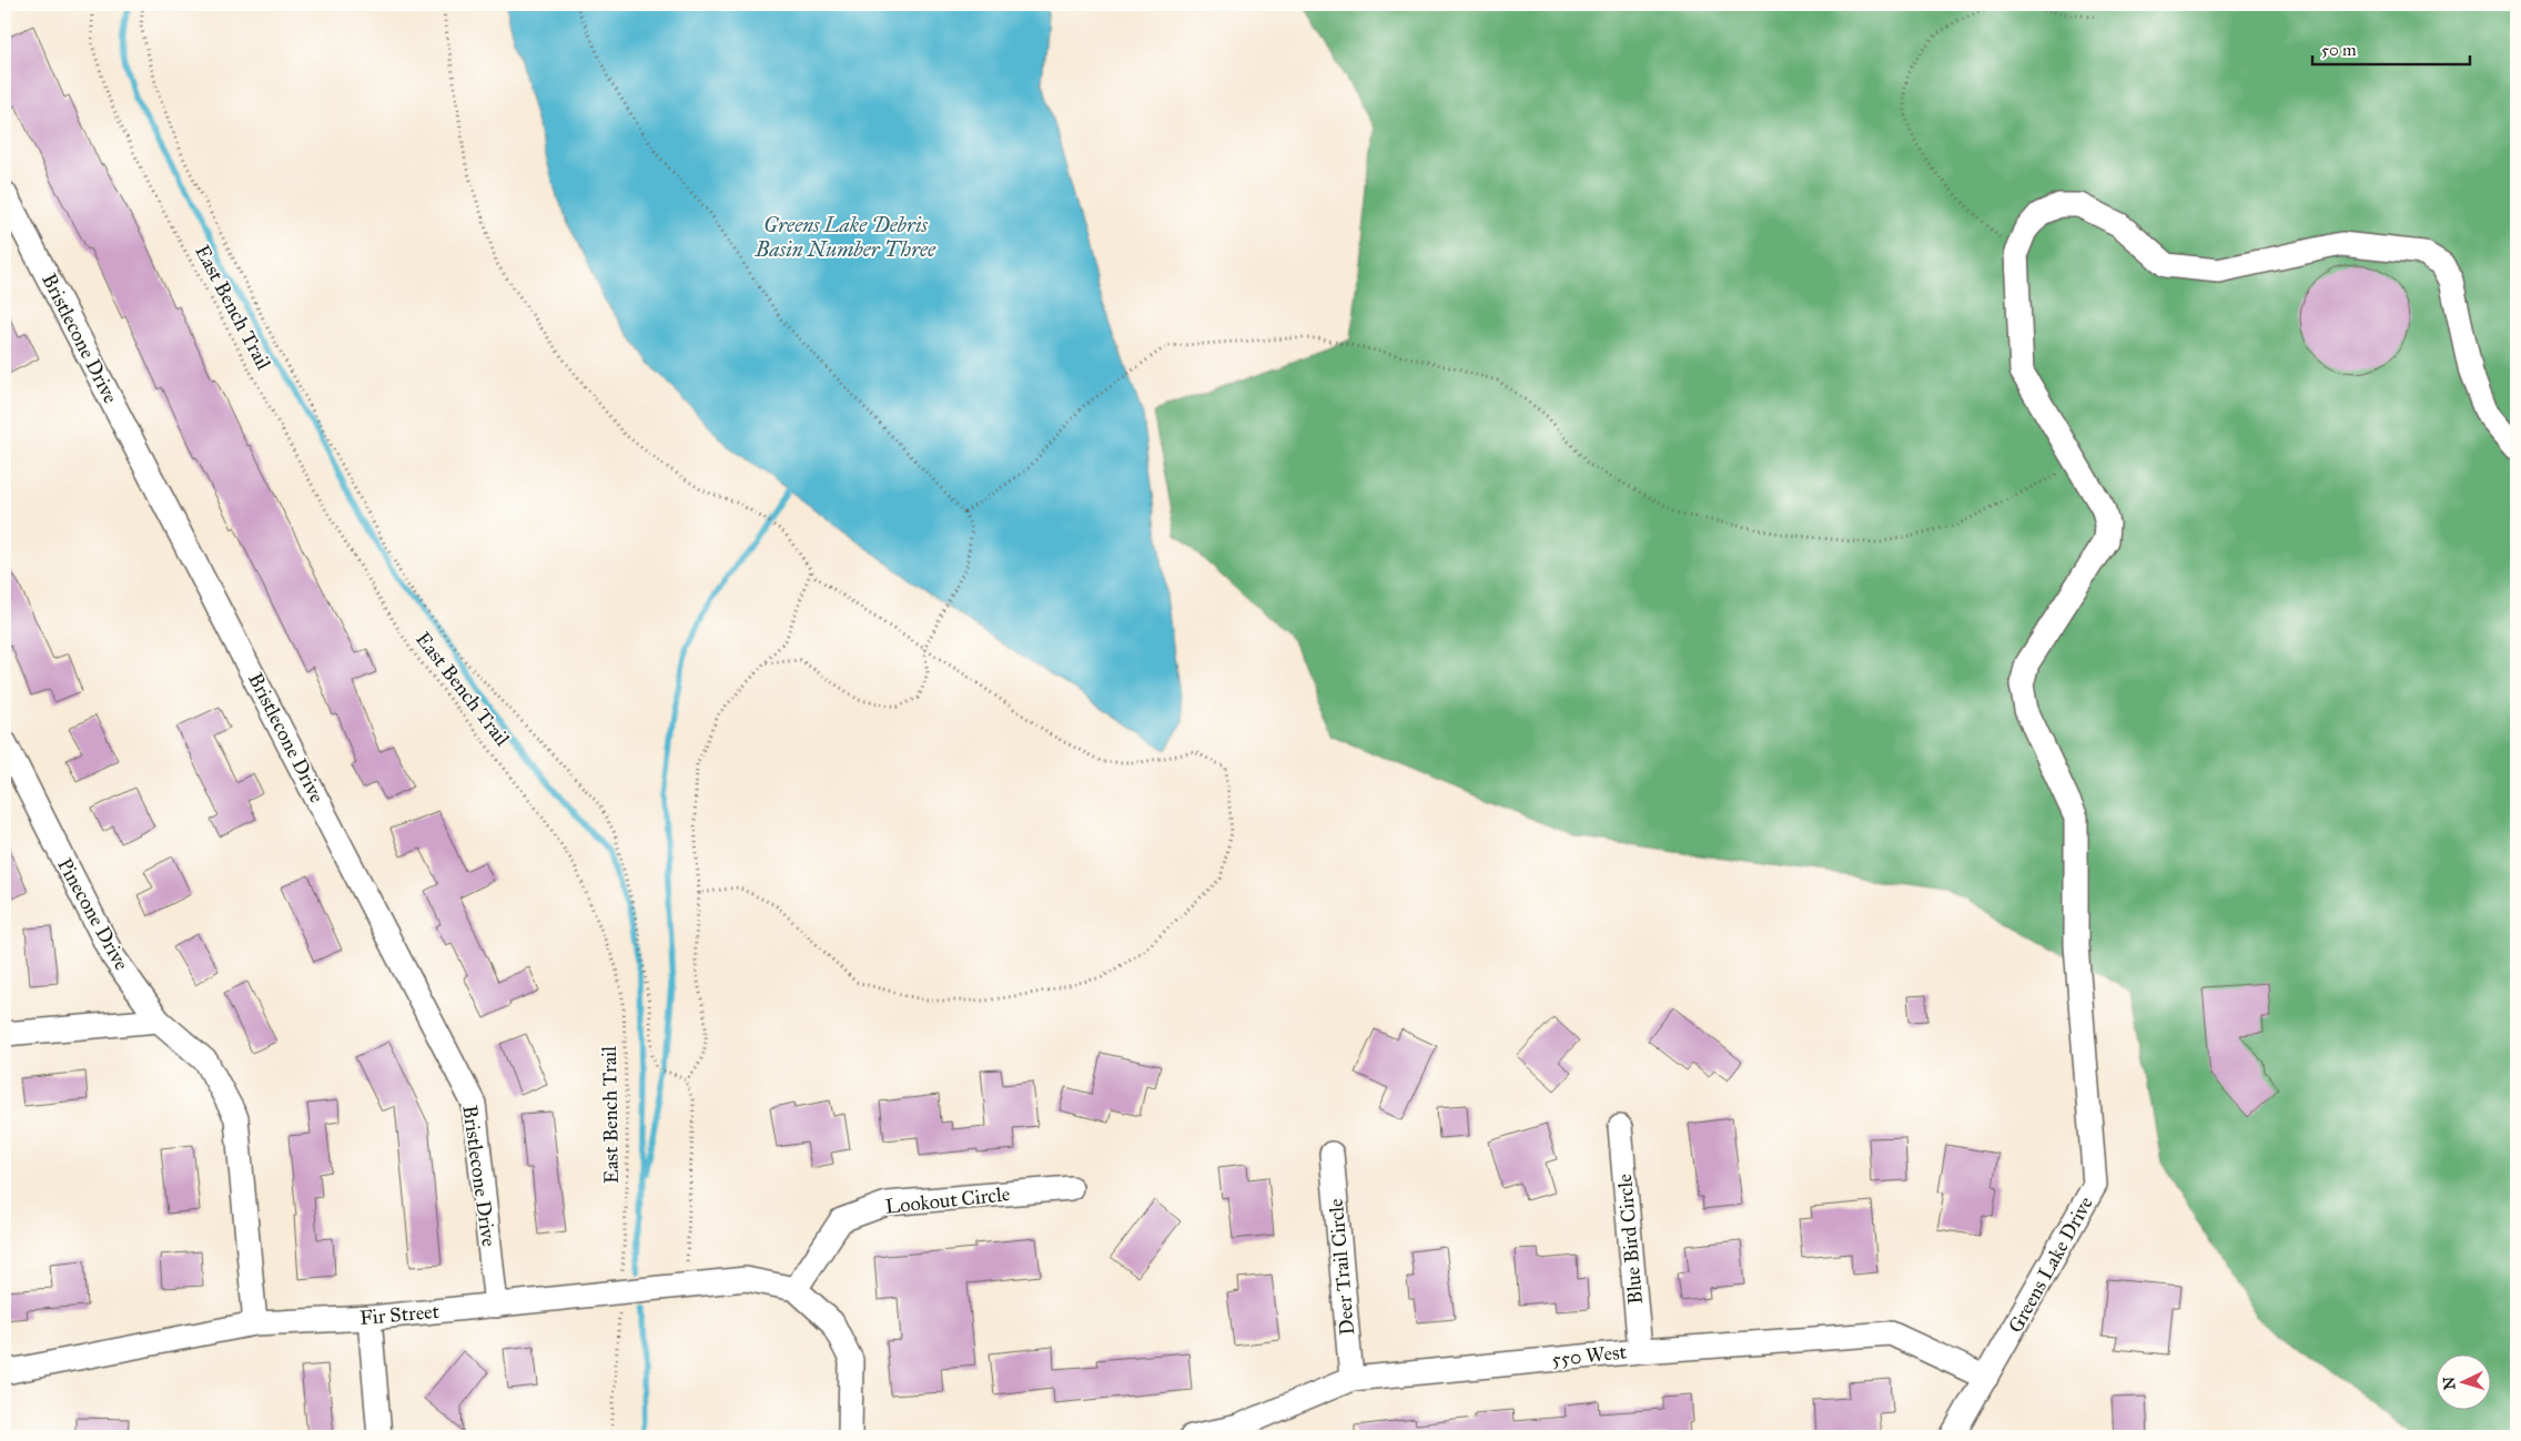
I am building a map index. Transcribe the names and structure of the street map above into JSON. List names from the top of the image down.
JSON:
{
  "streets": {
    "street": [
      "Bristlecone Drive",
      "Pinecone Drive",
      "Lookout Circle",
      "Blue Bird Circle",
      "Greens Lake Drive",
      "Deer Trail Circle",
      "Fir Street",
      "550 West"
    ],
    "path": ["East Bench Trail"]
  },
  "crossings": [
    ["East Bench Trail", "Fir Street"],
    ["Bristlecone Drive", "Fir Street"],
    ["Pinecone Drive", "Fir Street"],
    ["Lookout Circle", "Fir Street"],
    ["Blue Bird Circle", "550 West"],
    ["Greens Lake Drive", "550 West"],
    ["Deer Trail Circle", "550 West"]
  ],
  "water": ["Greens Lake Debris Basin Number Three"],
  "scale_bar": "50 m",
  "north": "left"
}
